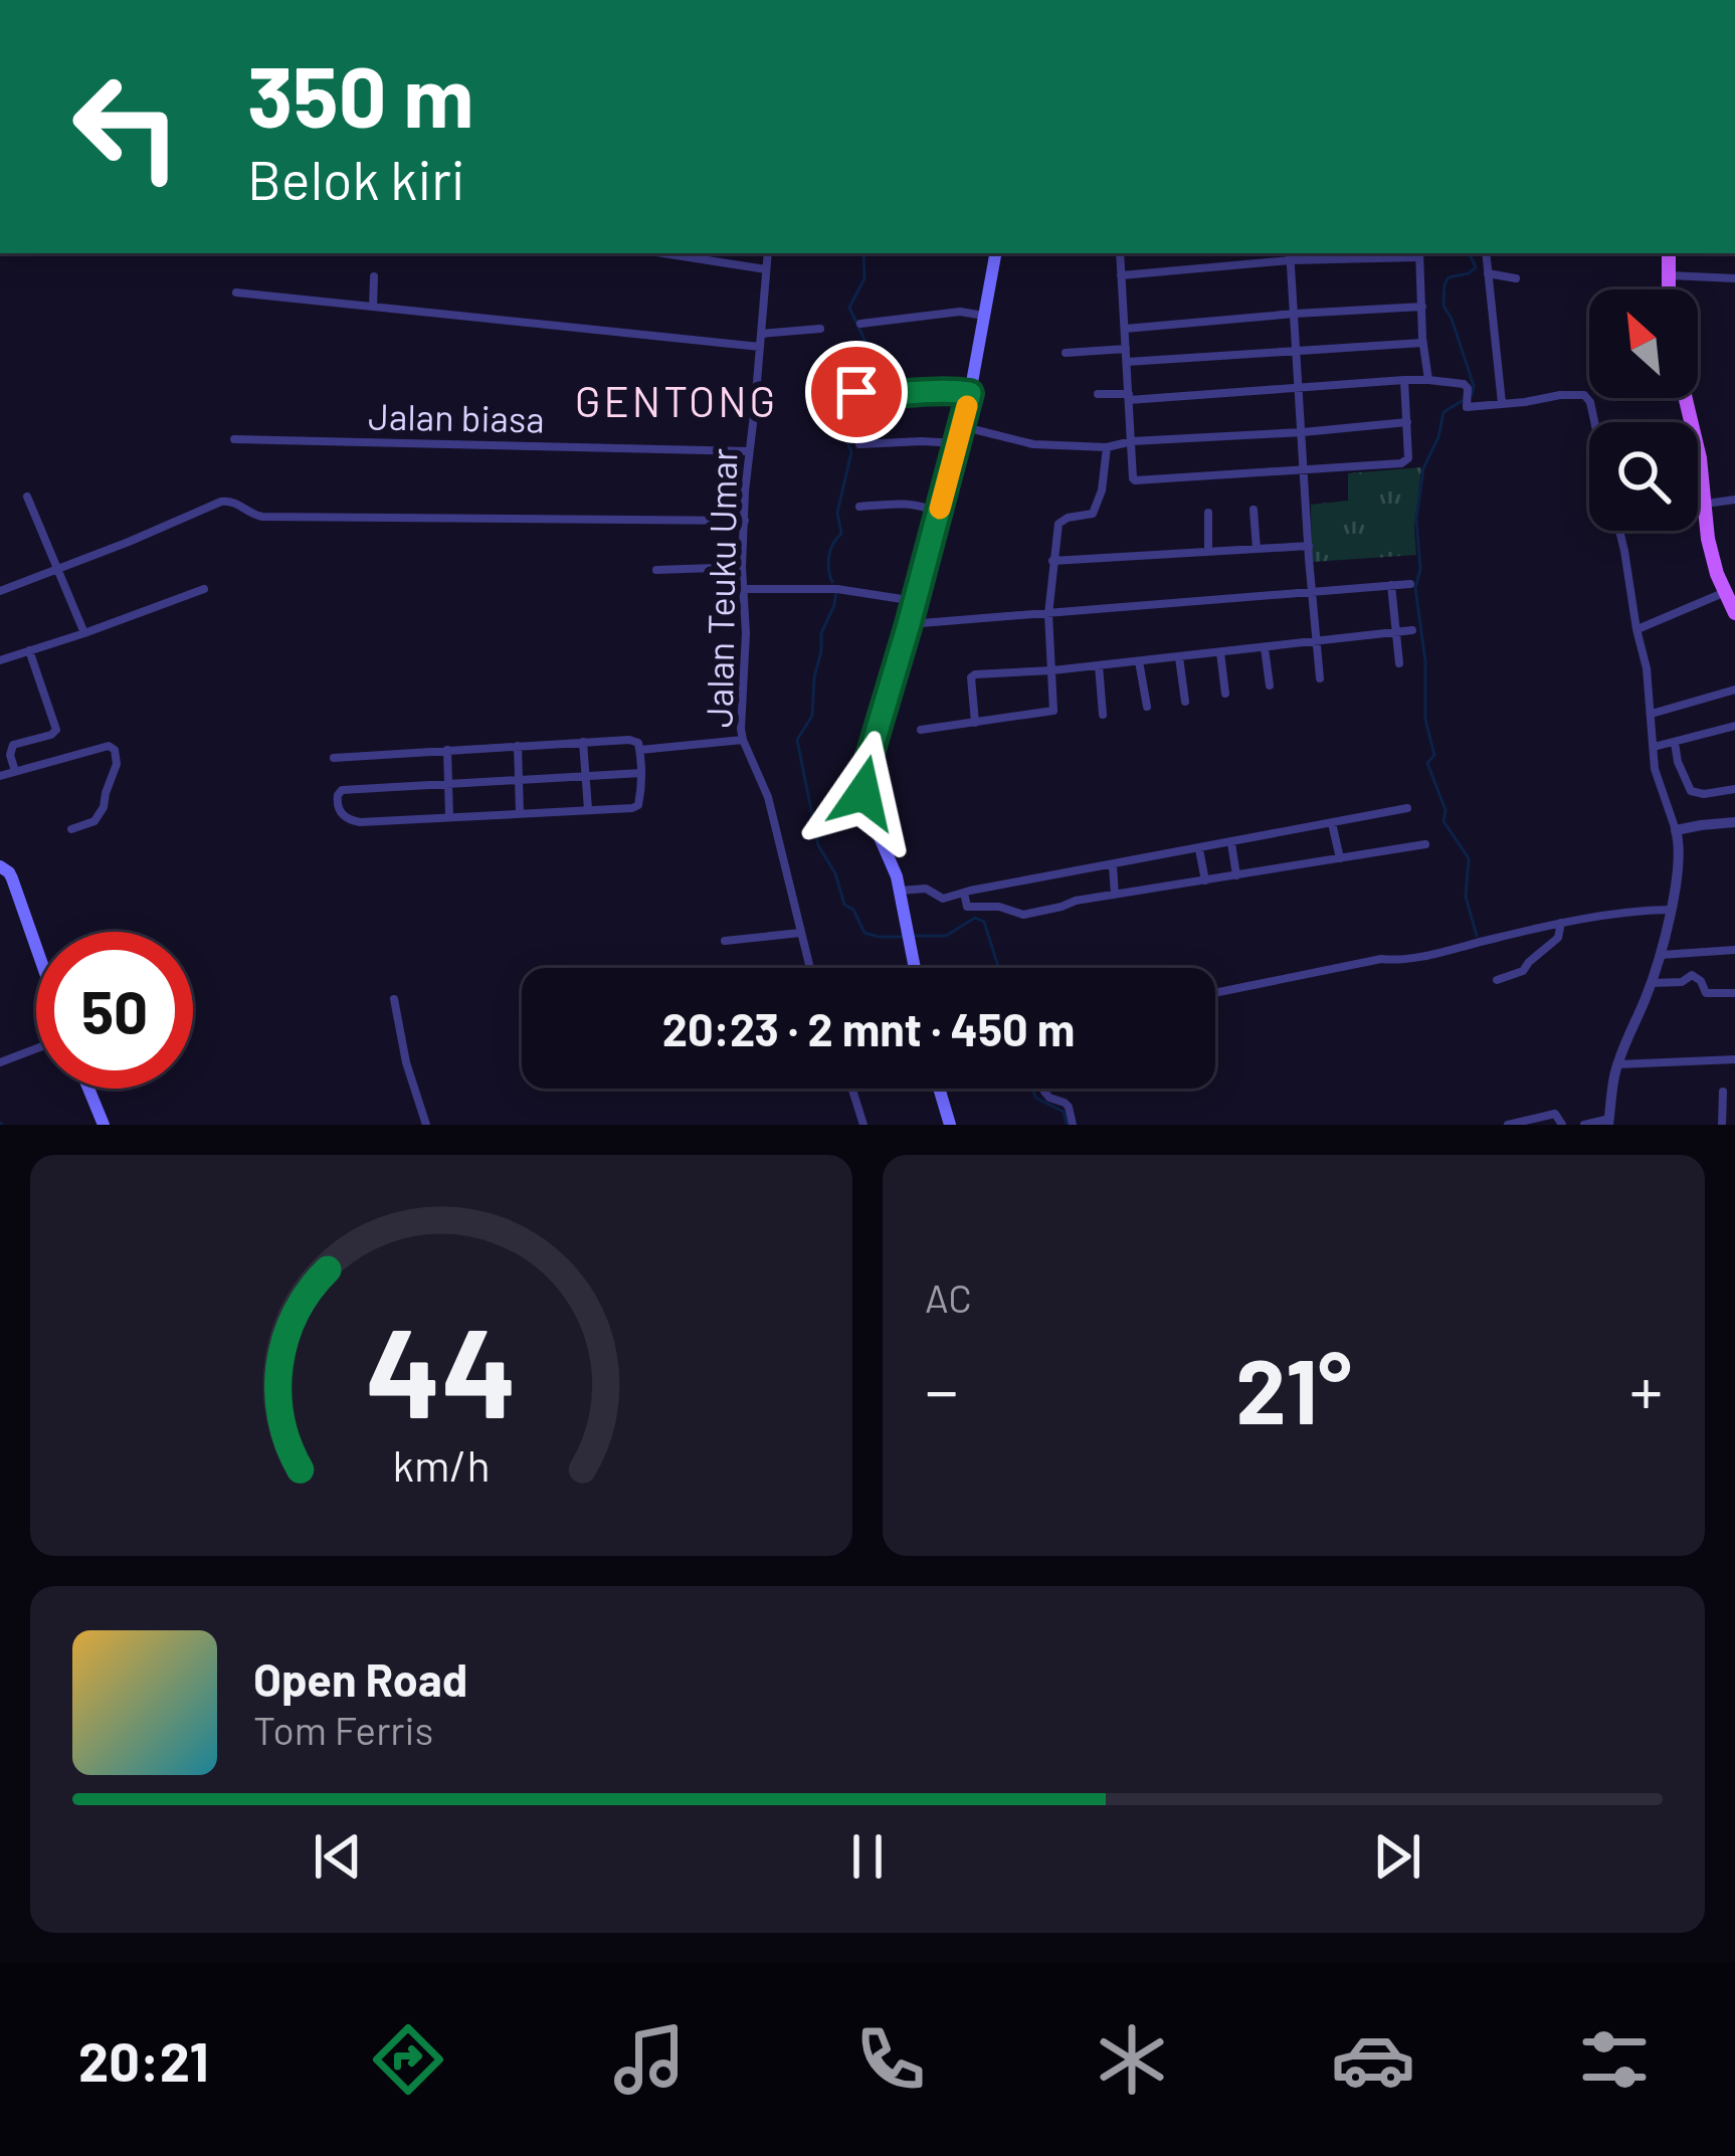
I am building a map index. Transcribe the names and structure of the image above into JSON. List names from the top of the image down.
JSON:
{
  "streets": {
    "street": ["Jalan biasa", "Jalan Teuku Umar"]
  },
  "crossings": [
    ["Jalan biasa", "Jalan Teuku Umar"]
  ],
  "districts": ["GENTONG"],
  "north": "top left",
  "page": {
    "turn": ["350 m", "Belok kiri"],
    "limit": "50",
    "trip": "20:23 · 2 mnt · 450 m",
    "tile": "AC",
    "heat": ["−", "21°", "+"],
    "song": ["Open Road", "Tom Ferris"],
    "tabs": "20:21",
    "gauge": ["44", "km/h"]
  }
}
